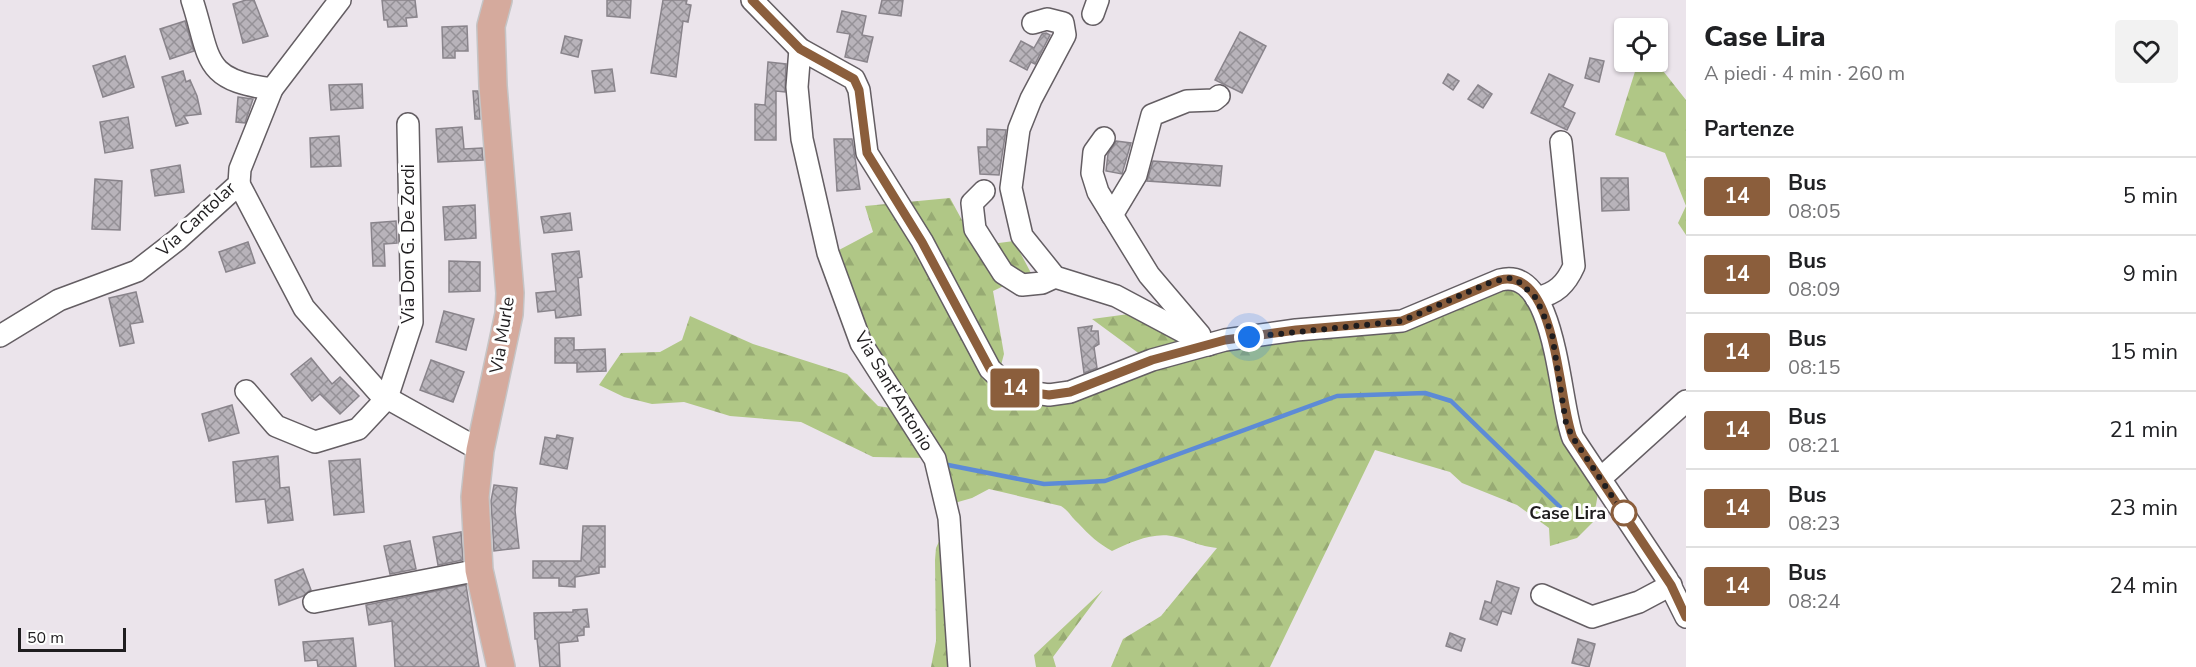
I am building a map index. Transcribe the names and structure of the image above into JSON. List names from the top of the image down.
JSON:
{
  "streets": {
    "main road": ["Via Murle"],
    "street": ["Via Cantolar", "Via Don G. De Zordi", "Via Sant'Antonio"]
  },
  "places": ["Case Lira"],
  "lines": ["bus line 14"],
  "scale_bar": "50 m",
  "page": {
    "on_map": "14",
    "heading": [
      ["Case Lira", "A piedi · 4 min · 260 m"],
      "Partenze"
    ],
    "list": [
      {
        "mark": "14",
        "name": "Bus",
        "note": "08:05",
        "value": "5 min"
      },
      {
        "mark": "14",
        "name": "Bus",
        "note": "08:09",
        "value": "9 min"
      },
      {
        "mark": "14",
        "name": "Bus",
        "note": "08:15",
        "value": "15 min"
      },
      {
        "mark": "14",
        "name": "Bus",
        "note": "08:21",
        "value": "21 min"
      },
      {
        "mark": "14",
        "name": "Bus",
        "note": "08:23",
        "value": "23 min"
      },
      {
        "mark": "14",
        "name": "Bus",
        "note": "08:24",
        "value": "24 min"
      }
    ],
    "scale": "50 m"
  }
}
